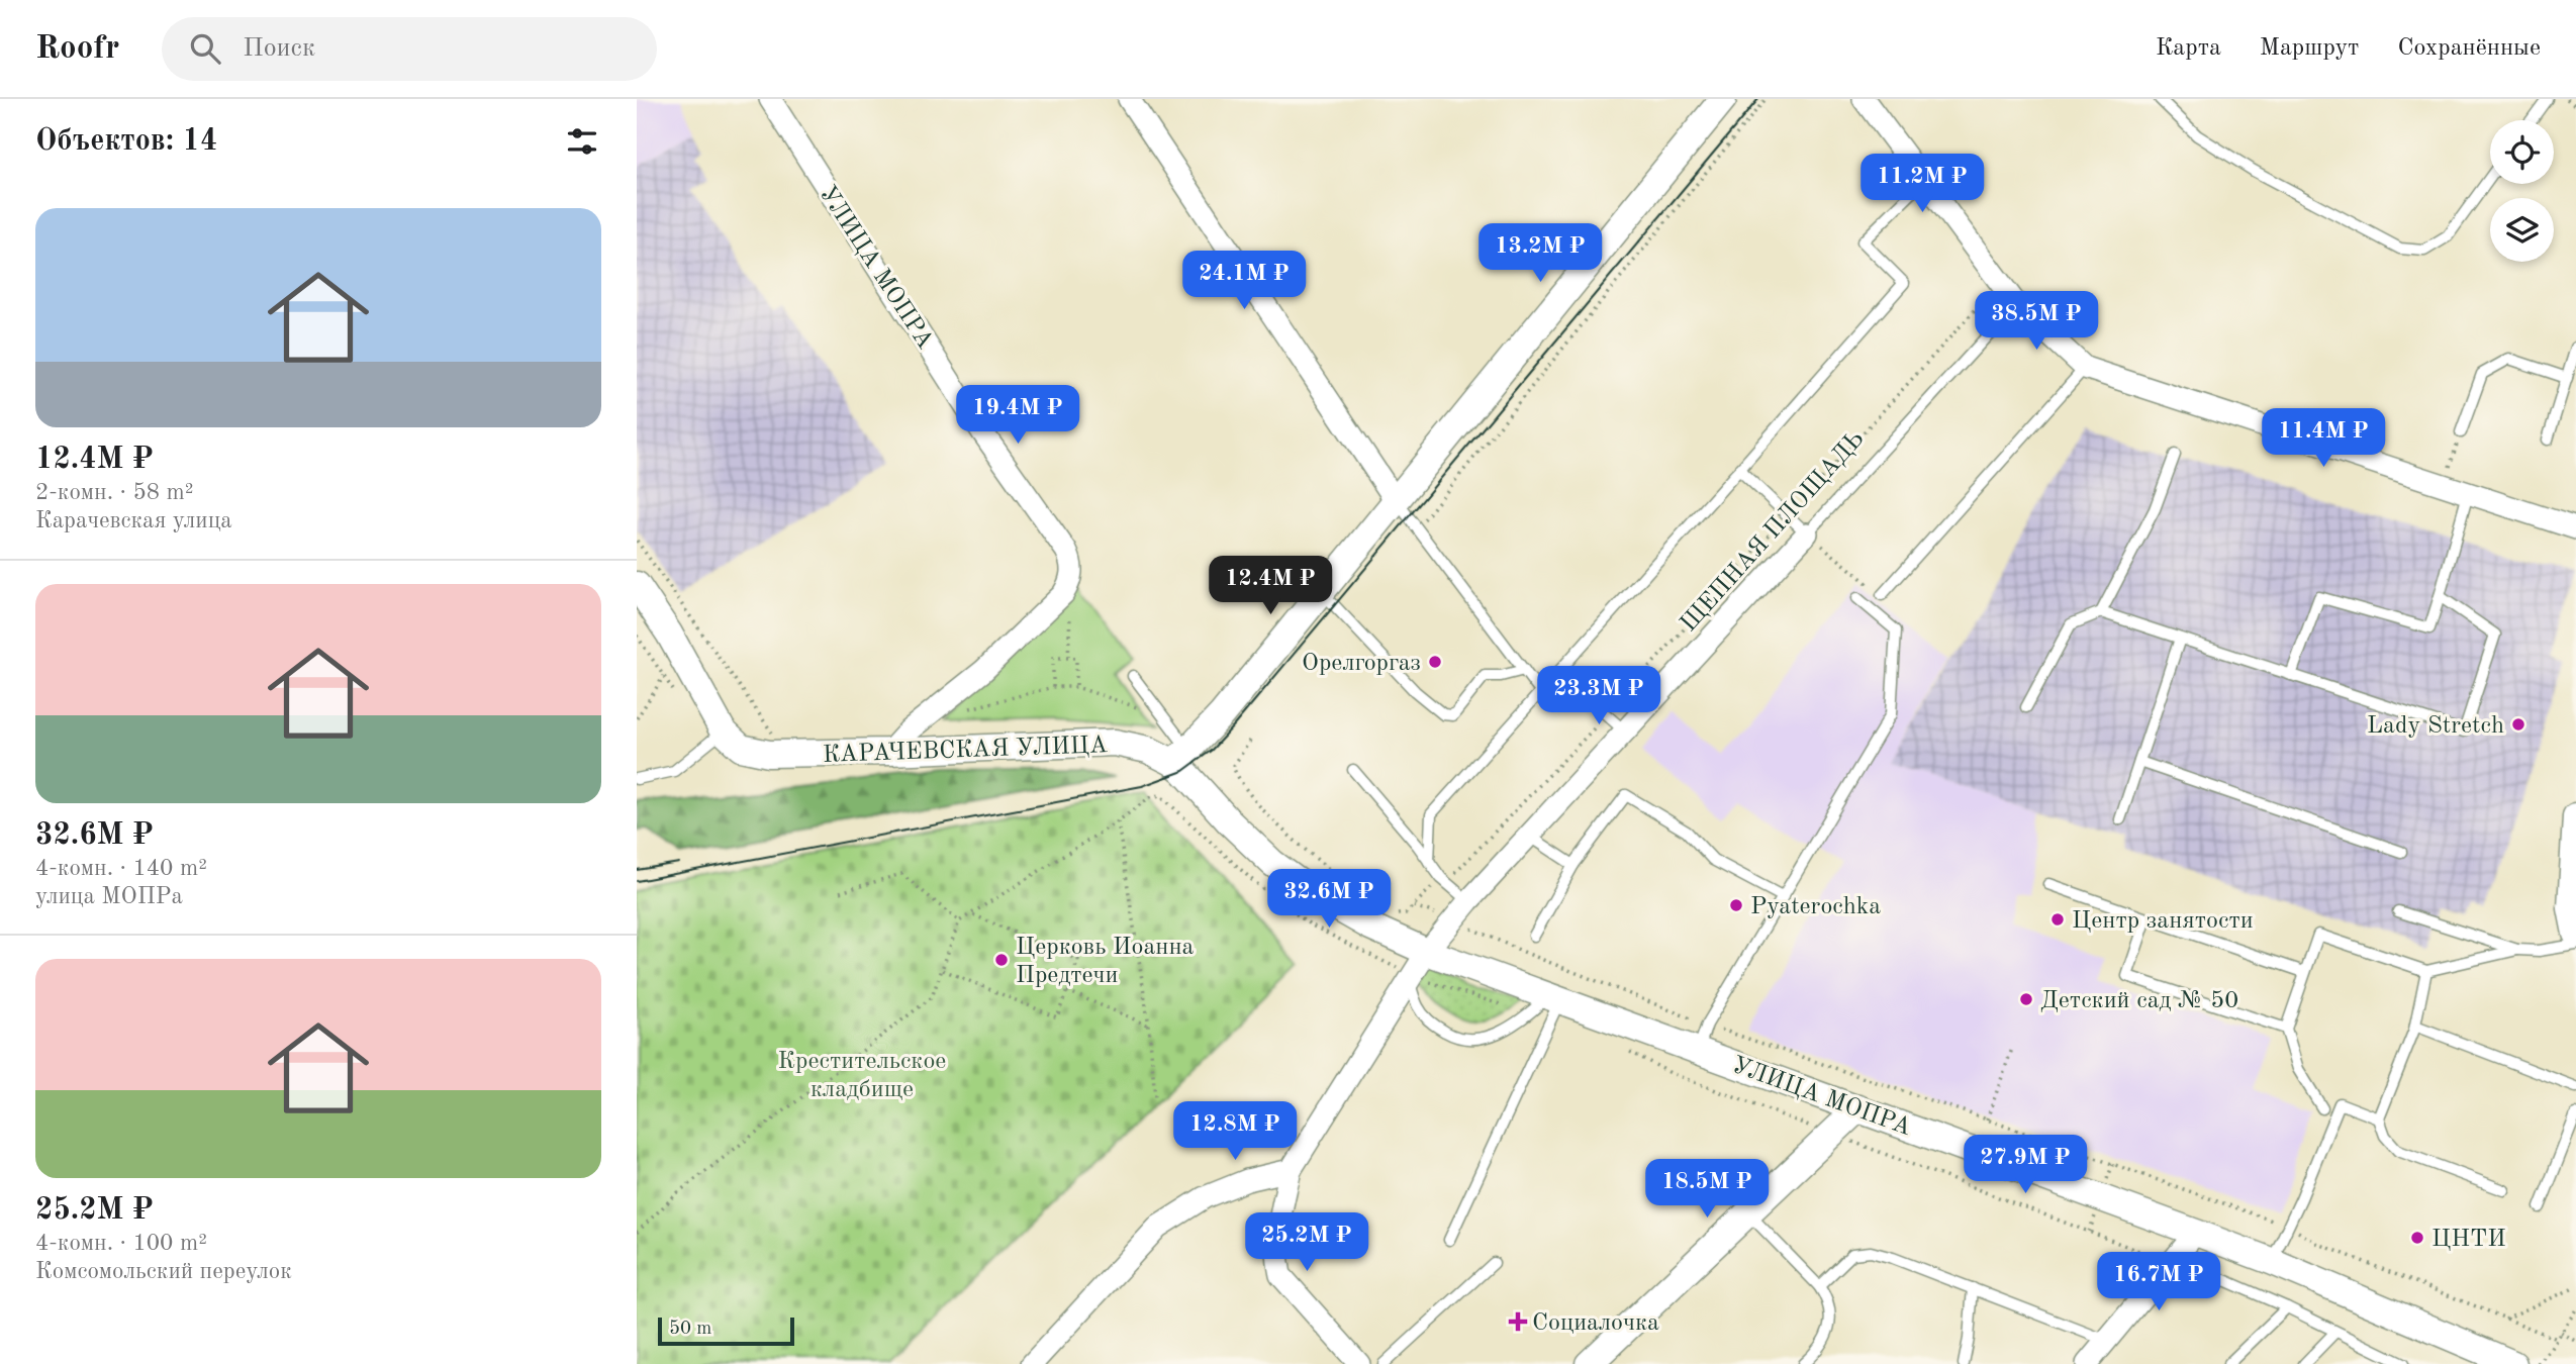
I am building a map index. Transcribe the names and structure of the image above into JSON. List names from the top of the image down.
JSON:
{
  "streets": {
    "street": ["УЛИЦА МОПРА", "ЩЕПНАЯ ПЛОЩАДЬ", "КАРАЧЕВСКАЯ УЛИЦА"]
  },
  "crossings": [
    ["УЛИЦА МОПРА", "ЩЕПНАЯ ПЛОЩАДЬ"],
    ["УЛИЦА МОПРА", "КАРАЧЕВСКАЯ УЛИЦА"]
  ],
  "parks": ["Крестительское кладбище"],
  "places": {
    "other": [
      "Орелгоргаз",
      "Lady Stretch",
      "Pyaterochka",
      "Центр занятости",
      "Церковь Иоанна Предтечи",
      "Детский сад № 50",
      "ЦНТИ"
    ],
    "health": ["Социалочка"]
  },
  "scale_bar": "50 m",
  "page": {
    "header": "Roofr",
    "search": "Поиск",
    "nav": ["Карта", "Маршрут", "Сохранённые"],
    "heading": "Объектов: 14",
    "price": [
      "11.2M ₽",
      "13.2M ₽",
      "24.1M ₽",
      "38.5M ₽",
      "19.4M ₽",
      "11.4M ₽",
      "12.4M ₽",
      "23.3M ₽",
      "32.6M ₽",
      "12.8M ₽",
      "27.9M ₽",
      "18.5M ₽",
      "25.2M ₽",
      "16.7M ₽"
    ],
    "list": [
      {
        "name": "12.4M ₽",
        "note": "2-комн. · 58 m² · Карачевская улица"
      },
      {
        "name": "32.6M ₽",
        "note": "4-комн. · 140 m² · улица МОПРа"
      },
      {
        "name": "25.2M ₽",
        "note": "4-комн. · 100 m² · Комсомольский переулок"
      }
    ],
    "scale": "50 m"
  }
}
